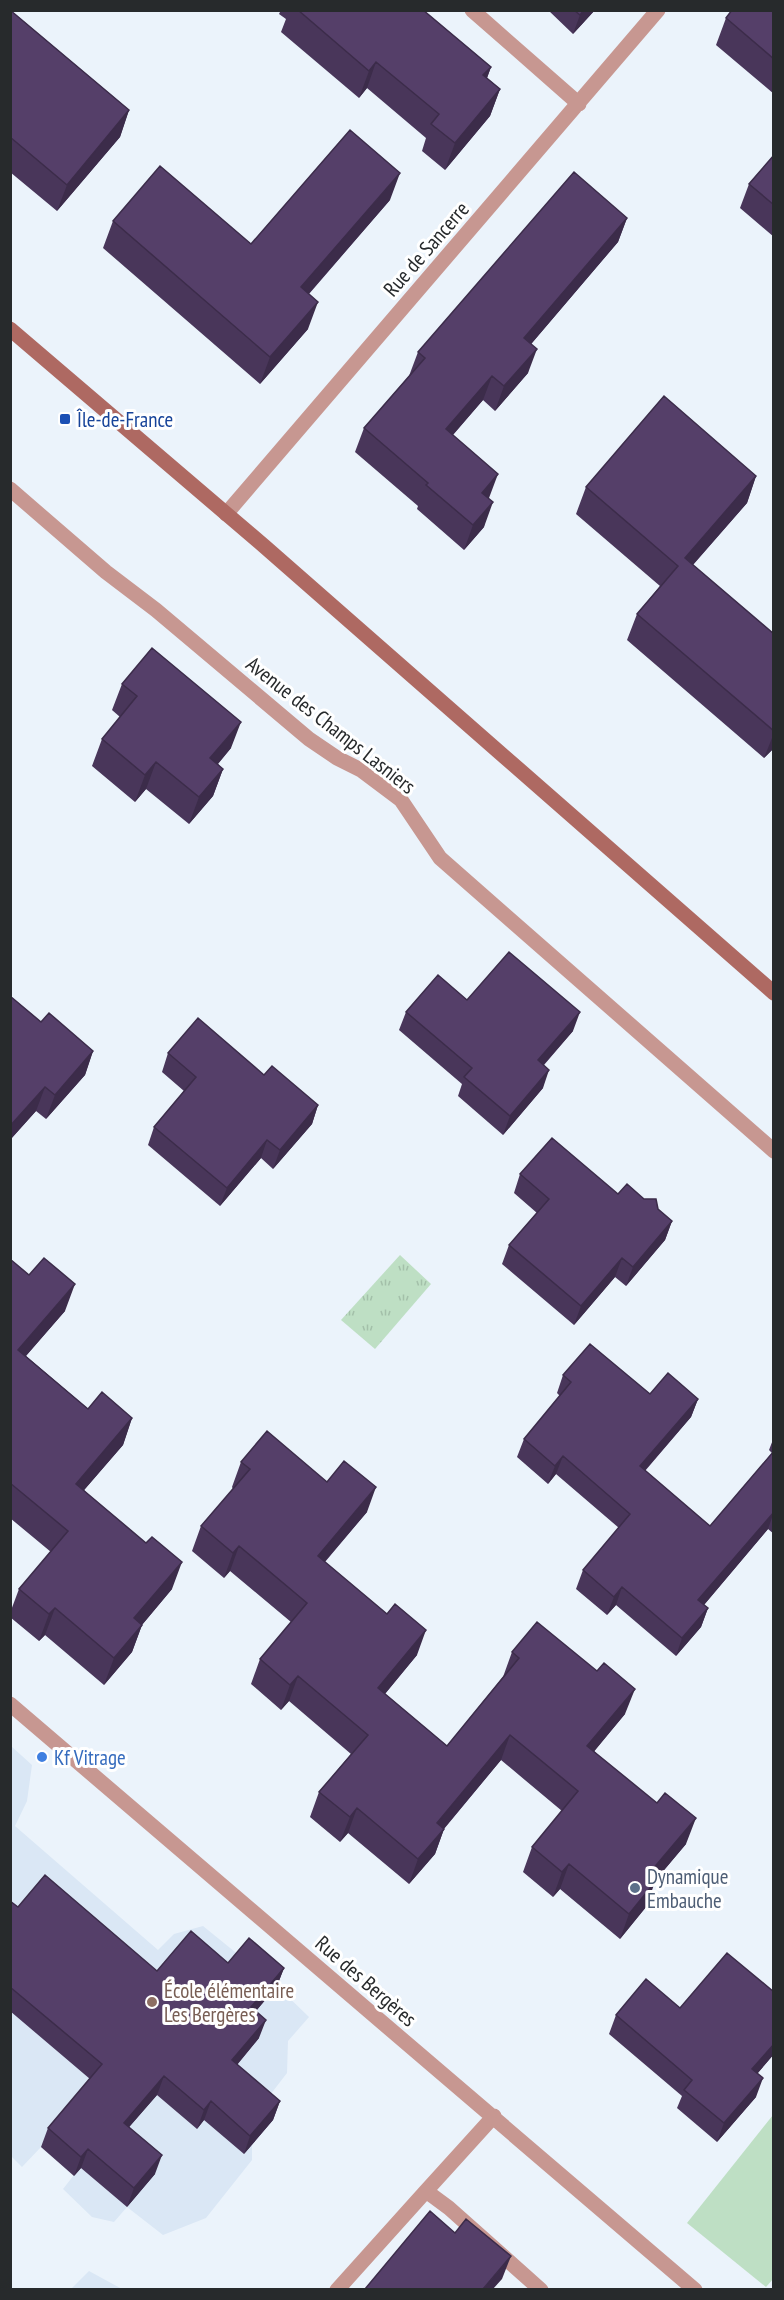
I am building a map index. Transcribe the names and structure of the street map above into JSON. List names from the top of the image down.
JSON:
{
  "streets": {
    "street": ["Rue de Sancerre", "Avenue des Champs Lasniers", "Rue des Bergères"]
  },
  "places": {
    "transit": ["Île-de-France"],
    "other": ["Kf Vitrage", "Dynamique Embauche", "École élémentaire Les Bergères"]
  }
}
